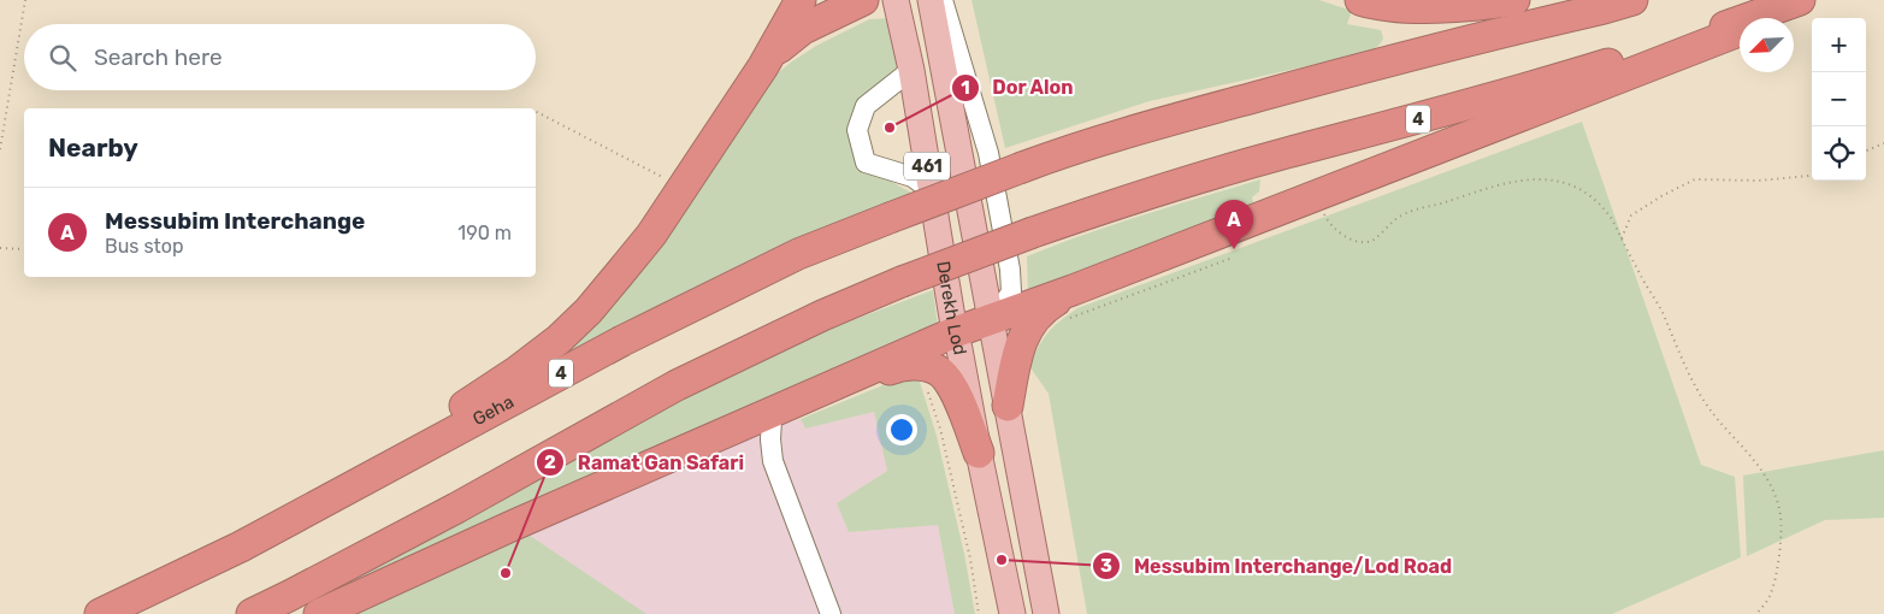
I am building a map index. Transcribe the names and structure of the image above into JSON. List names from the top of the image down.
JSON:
{
  "streets": {
    "highway": ["4", "Geha"],
    "main road": ["461", "Derekh Lod"]
  },
  "places": ["Dor Alon", "Messubim Interchange/Lod Road", "Ramat Gan Safari"],
  "north": "bottom left",
  "page": {
    "map_buttons": ["+", "−"],
    "search": "Search here",
    "heading": "Nearby",
    "list": [
      {
        "mark": "A",
        "name": "Messubim Interchange",
        "note": "Bus stop",
        "value": "190 m"
      }
    ],
    "pins": "A"
  }
}
